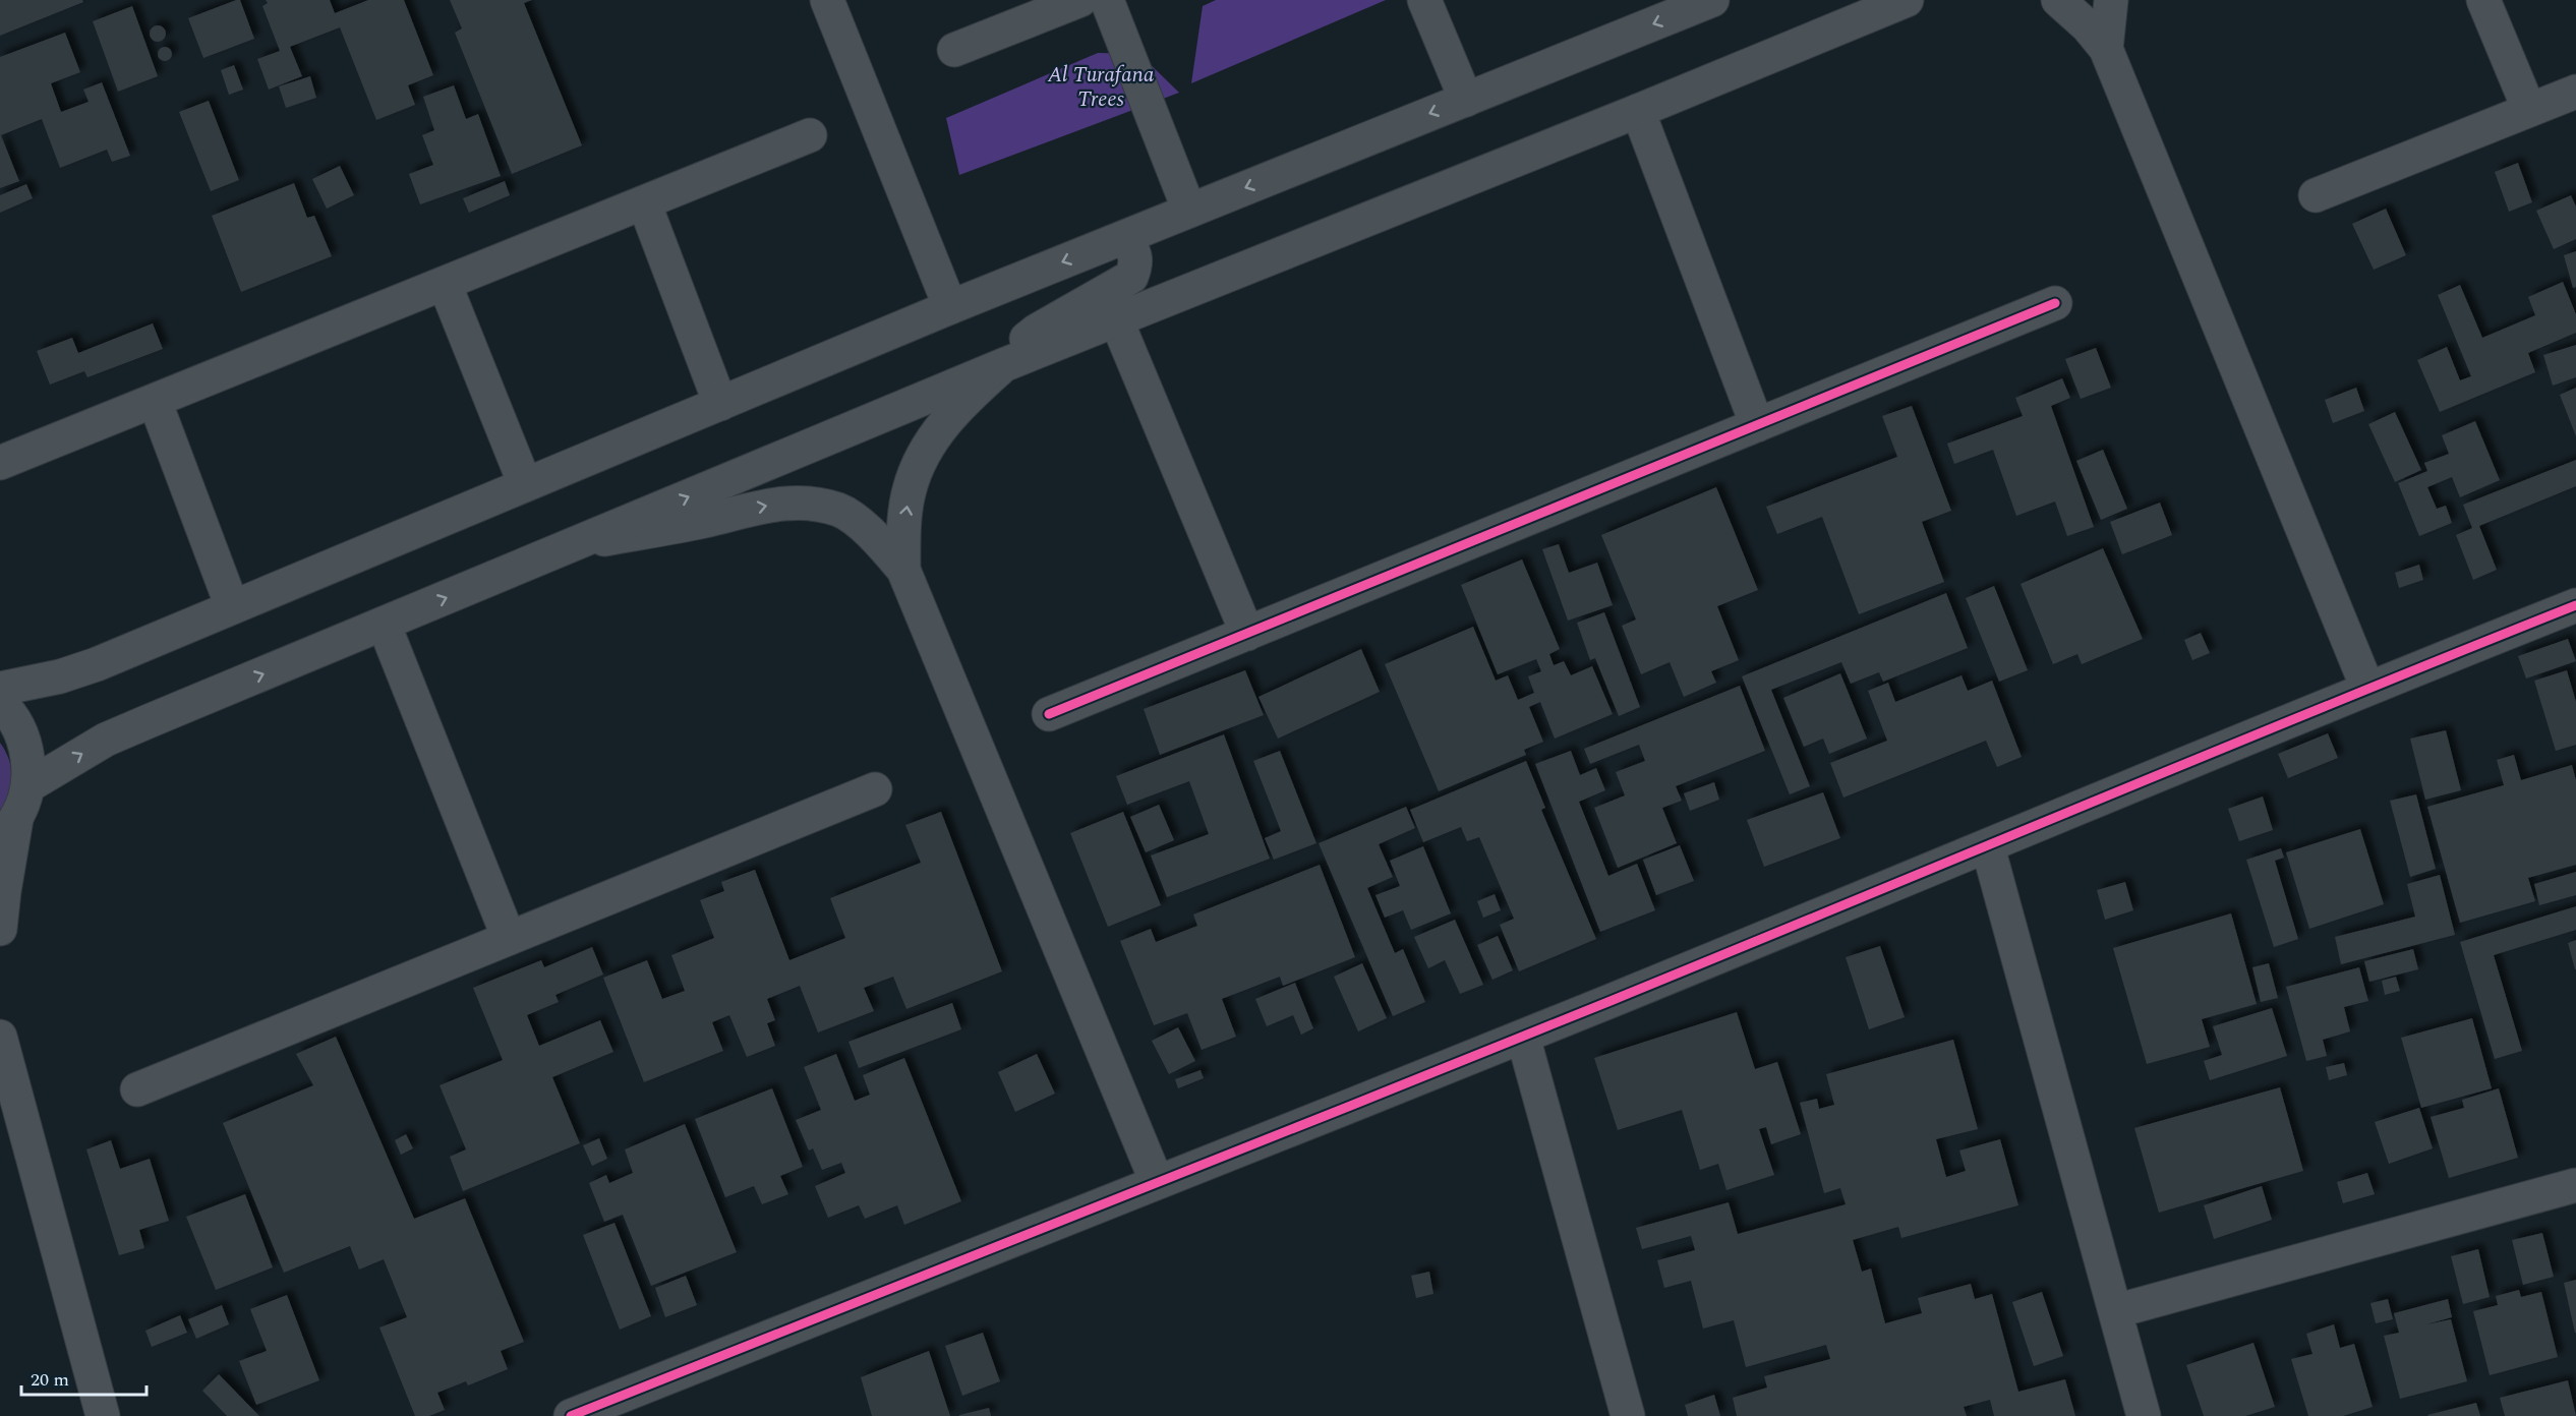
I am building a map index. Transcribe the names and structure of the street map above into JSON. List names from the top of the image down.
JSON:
{
  "parks": ["Al Turafana Trees"],
  "scale_bar": "20 m"
}
